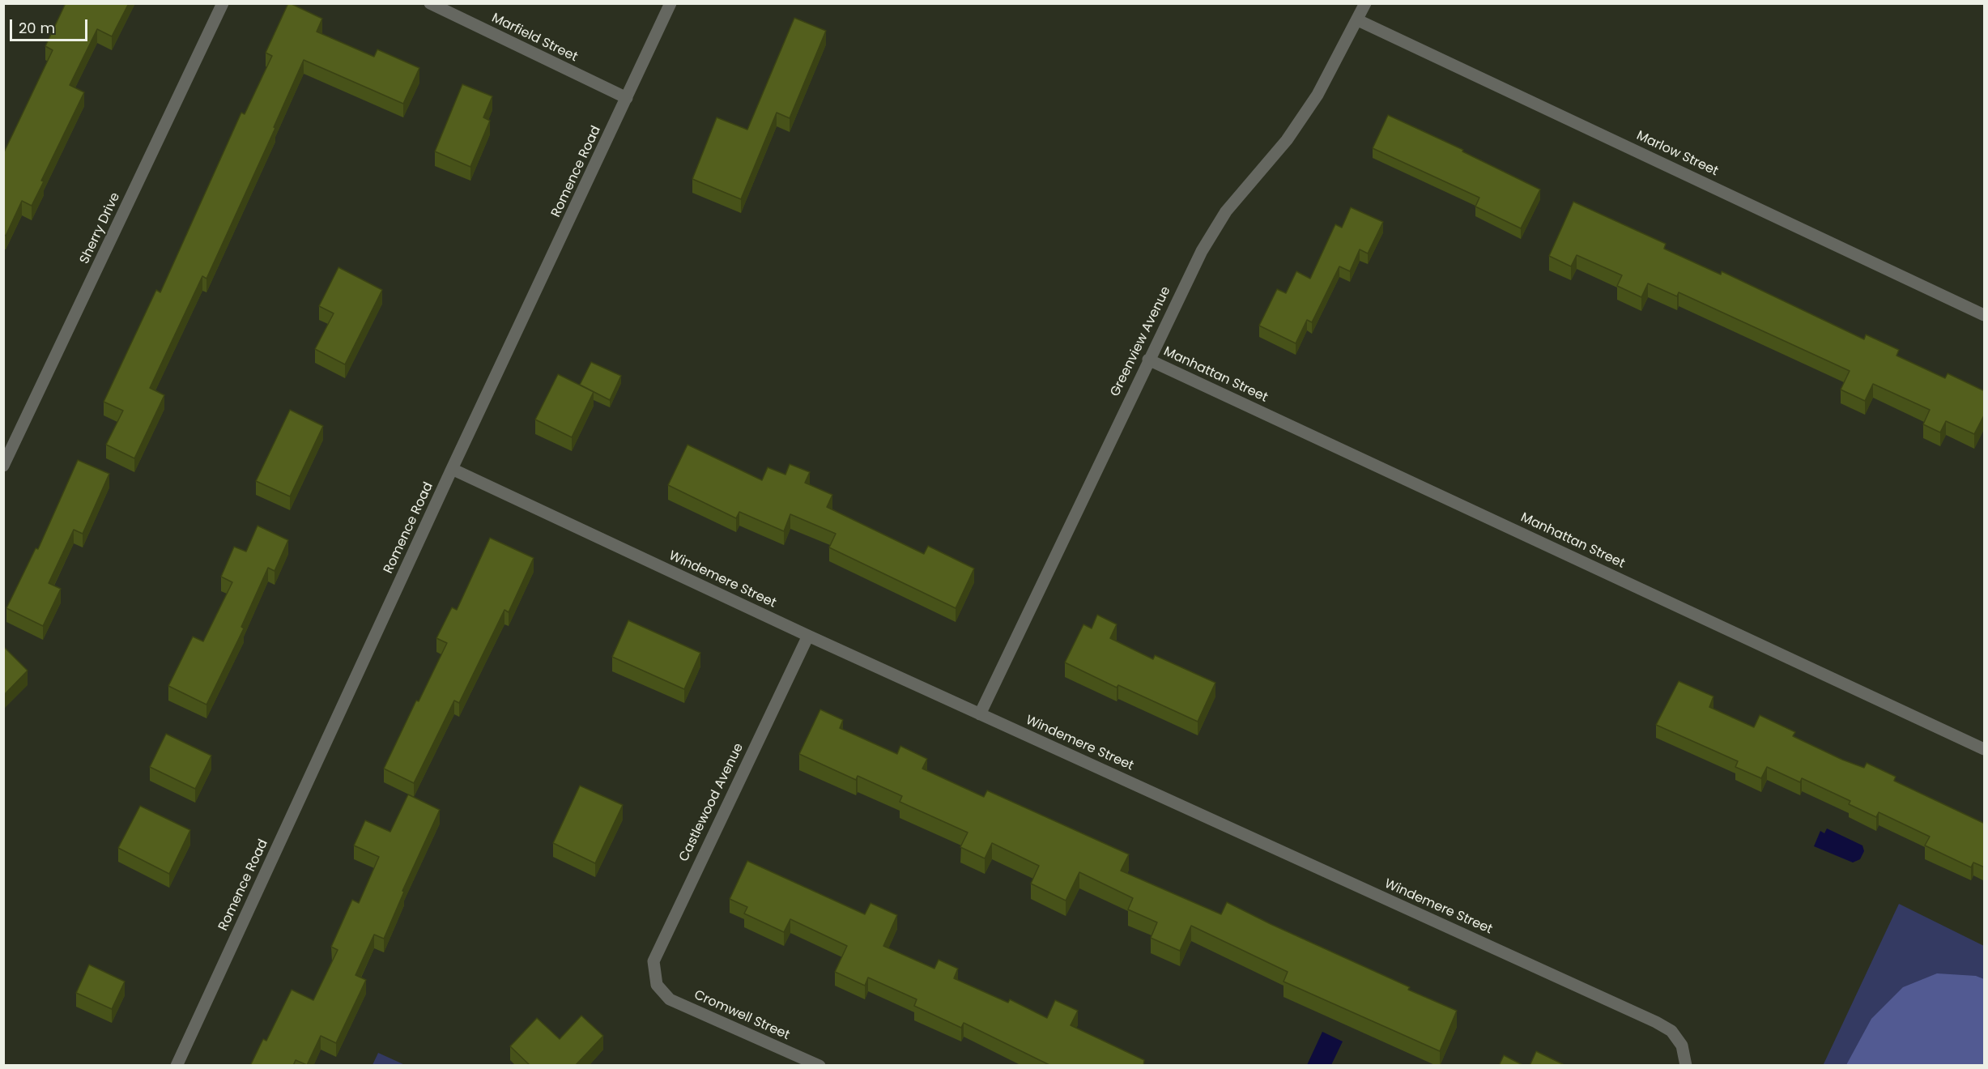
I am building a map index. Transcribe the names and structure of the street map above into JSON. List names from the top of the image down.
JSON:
{
  "streets": {
    "street": [
      "Marfield Street",
      "Marlow Street",
      "Romence Road",
      "Sherry Drive",
      "Greenview Avenue",
      "Manhattan Street",
      "Windemere Street",
      "Castlewood Avenue",
      "Cromwell Street"
    ]
  },
  "crossings": [
    ["Marfield Street", "Romence Road"],
    ["Marlow Street", "Greenview Avenue"],
    ["Romence Road", "Windemere Street"],
    ["Greenview Avenue", "Manhattan Street"],
    ["Greenview Avenue", "Windemere Street"],
    ["Windemere Street", "Castlewood Avenue"],
    ["Castlewood Avenue", "Cromwell Street"]
  ],
  "scale_bar": "20 m"
}
